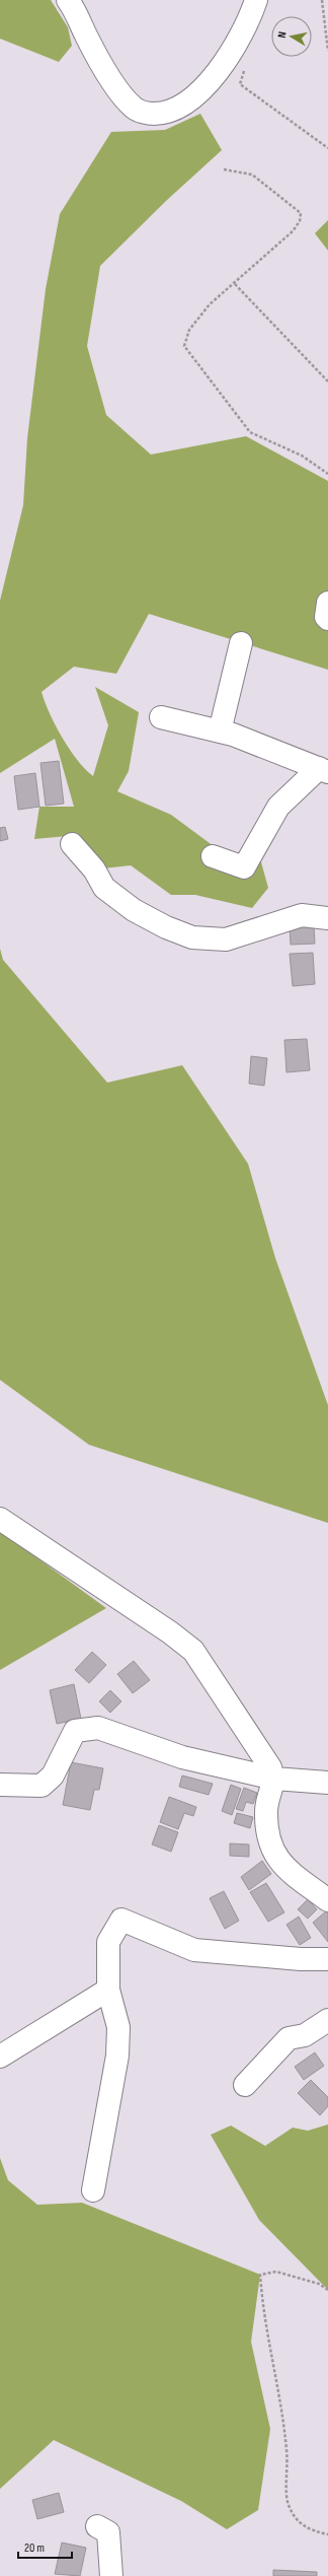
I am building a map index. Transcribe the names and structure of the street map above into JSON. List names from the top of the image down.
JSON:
{
  "scale_bar": "20 m",
  "north": "left"
}
